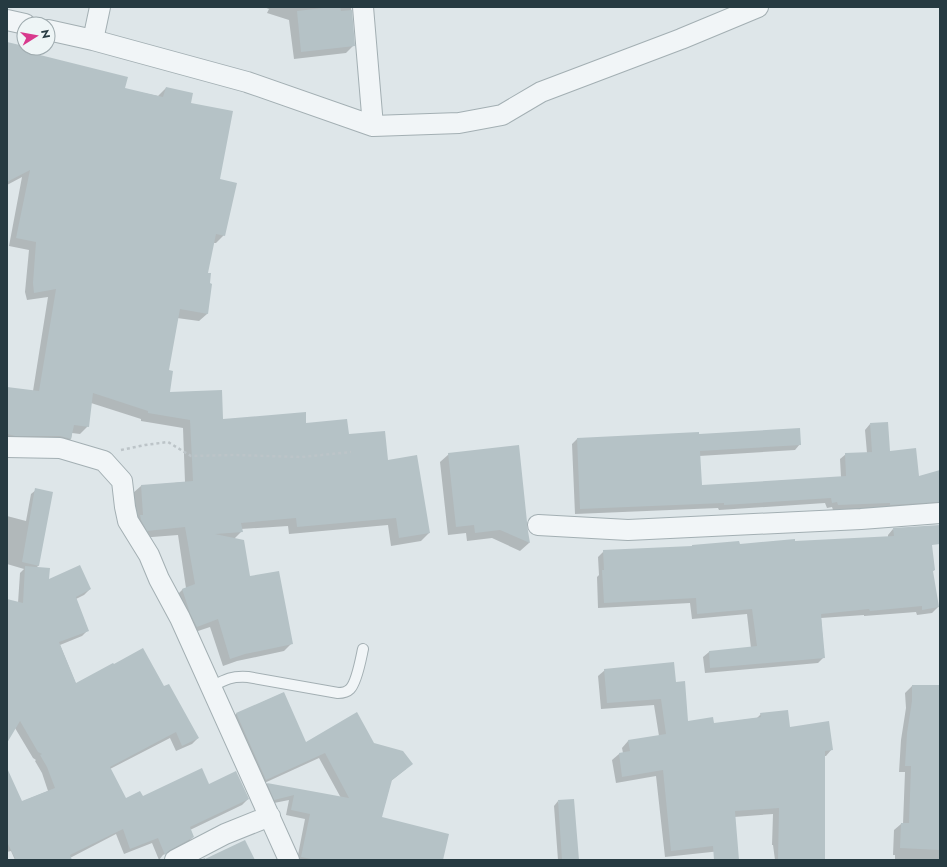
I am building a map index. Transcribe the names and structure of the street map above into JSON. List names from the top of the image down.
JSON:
{
  "north": "right"
}
